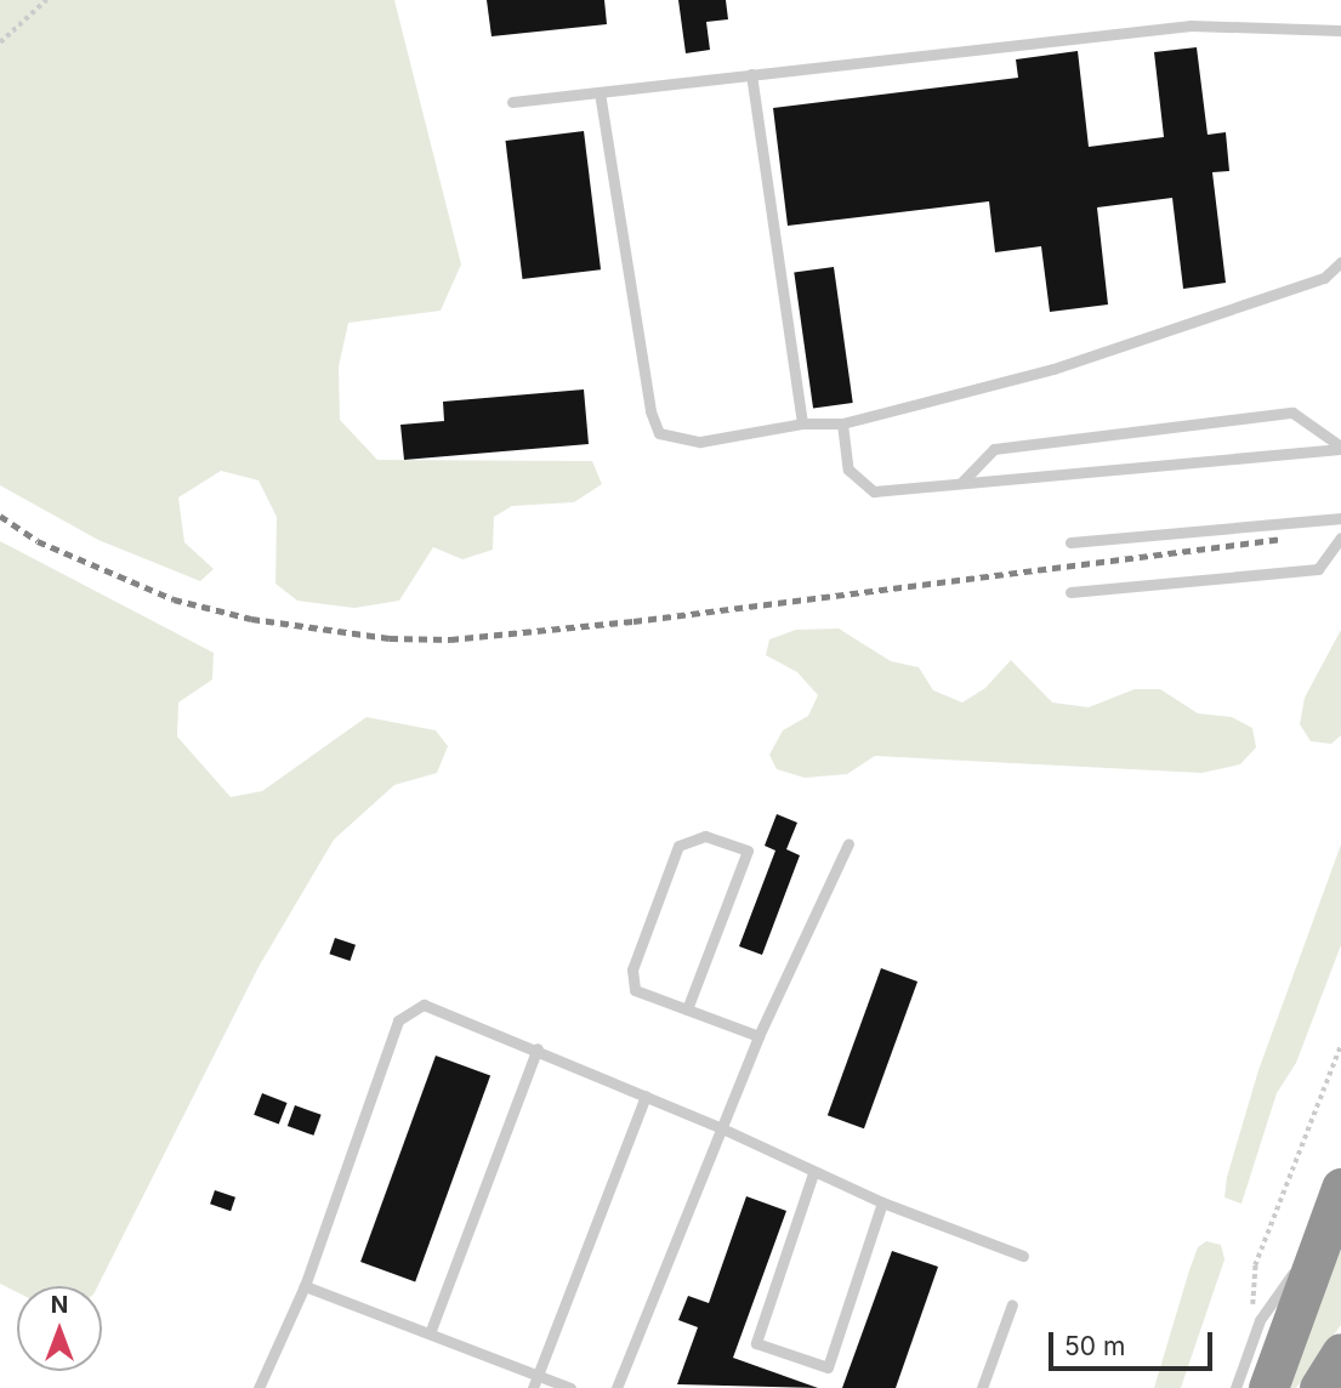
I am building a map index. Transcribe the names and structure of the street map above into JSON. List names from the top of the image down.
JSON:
{
  "scale_bar": "50 m",
  "north": "top"
}
